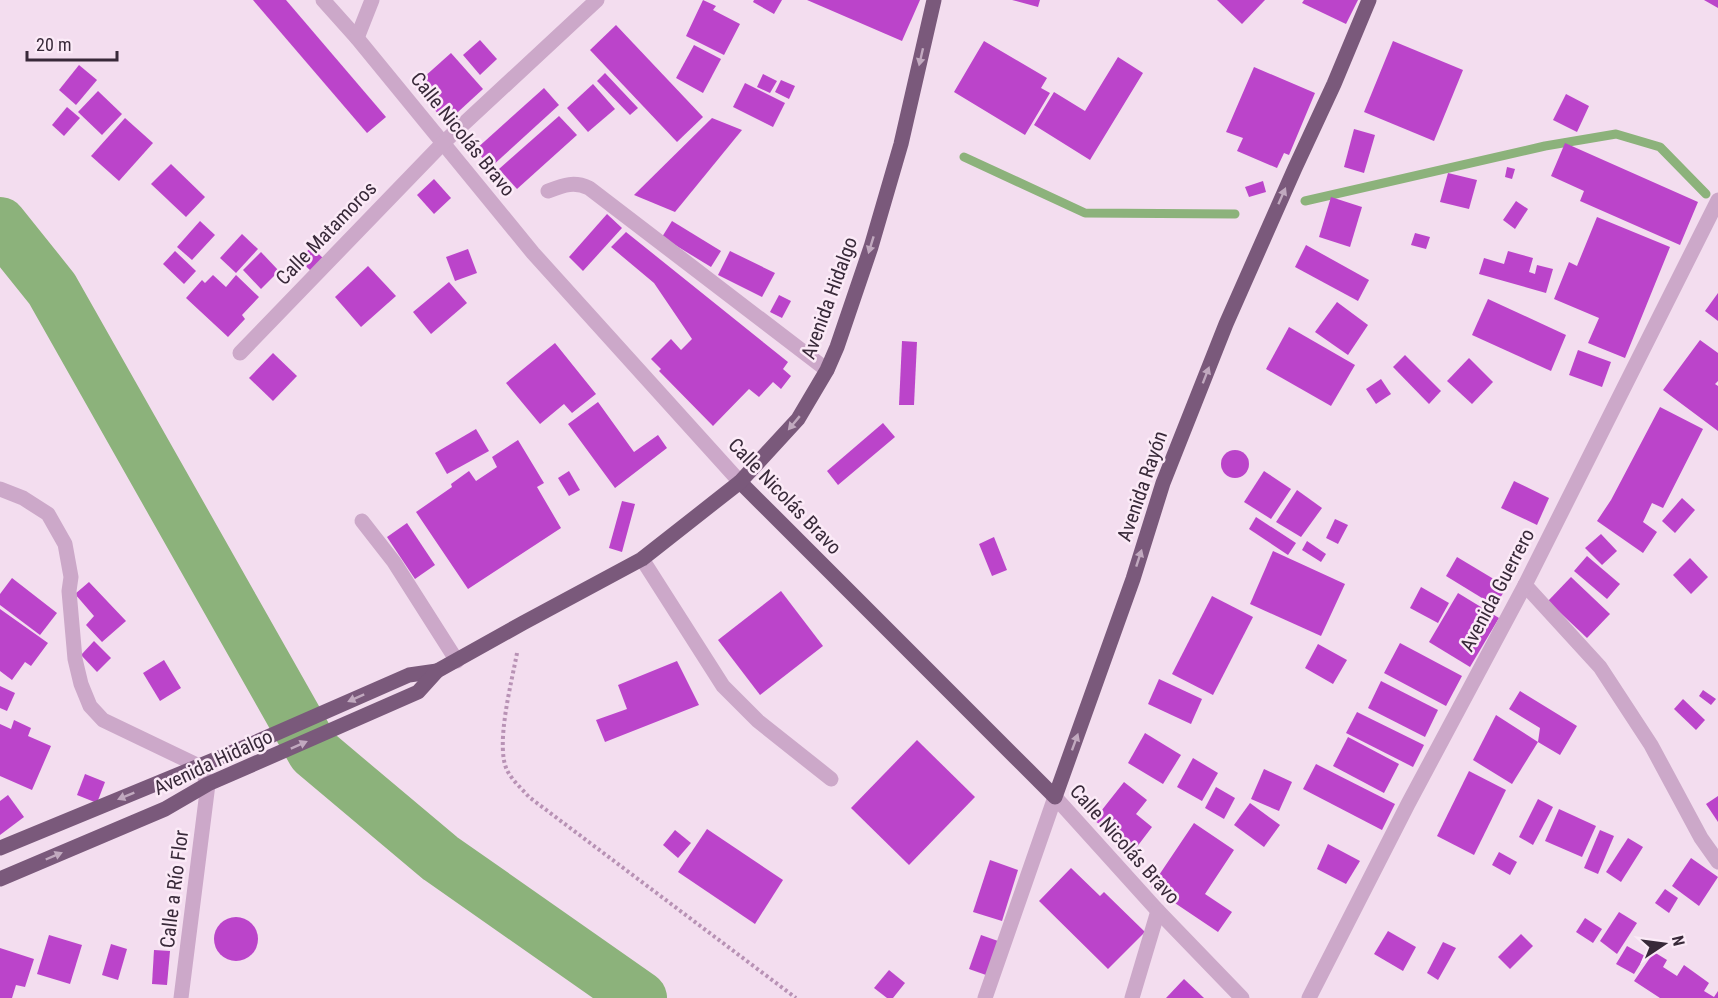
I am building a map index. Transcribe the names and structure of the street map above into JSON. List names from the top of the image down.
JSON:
{
  "streets": {
    "main road": ["Calle Nicolás Bravo", "Avenida Hidalgo", "Avenida Rayón"],
    "street": ["Calle Matamoros", "Avenida Guerrero", "Calle a Río Flor"]
  },
  "crossings": [
    ["Calle Nicolás Bravo", "Calle Matamoros"],
    ["Calle Nicolás Bravo", "Avenida Hidalgo"],
    ["Calle Nicolás Bravo", "Avenida Rayón"],
    ["Avenida Hidalgo", "Calle a Río Flor"]
  ],
  "one_way": ["Avenida Rayón"],
  "scale_bar": "20 m",
  "north": "right"
}
